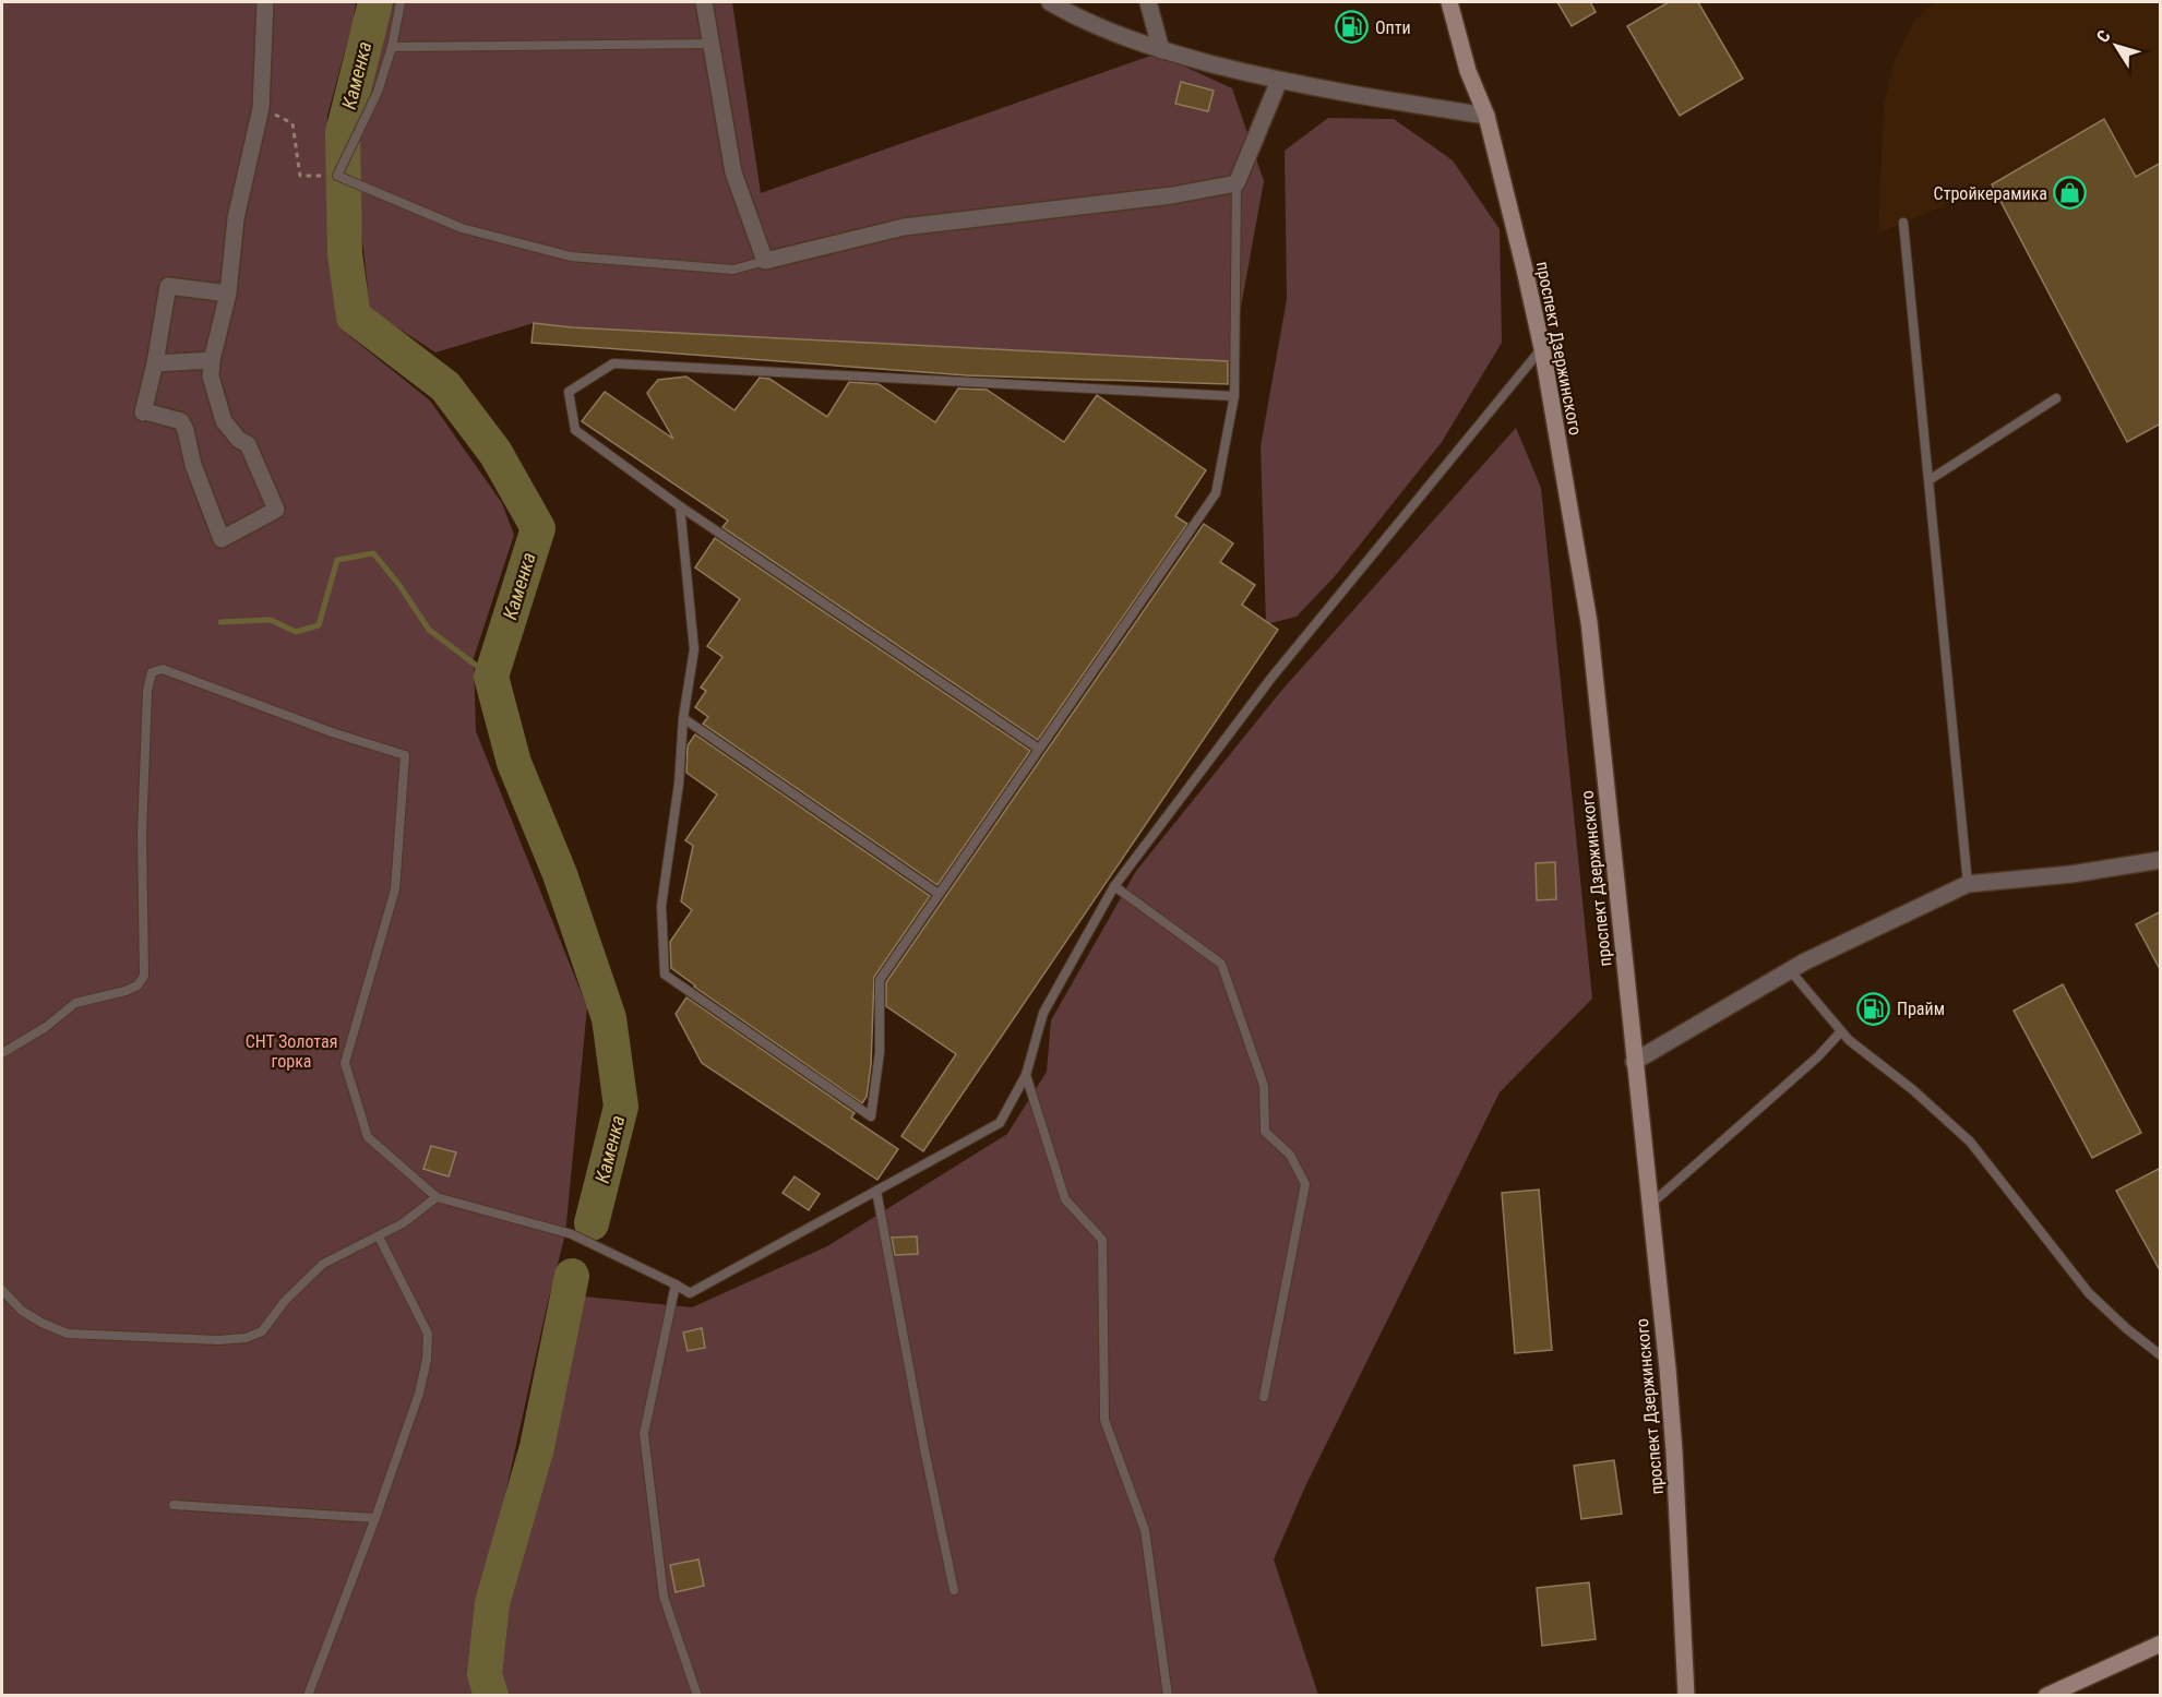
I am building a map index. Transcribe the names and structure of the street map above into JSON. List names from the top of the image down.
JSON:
{
  "streets": {
    "street": ["проспект Дзержинского"]
  },
  "water": ["Каменка"],
  "parks": ["СНТ Золотая горка"],
  "places": {
    "fuel station": ["Опти", "Прайм"],
    "shop": ["Стройкерамика"]
  },
  "north": "top left"
}
